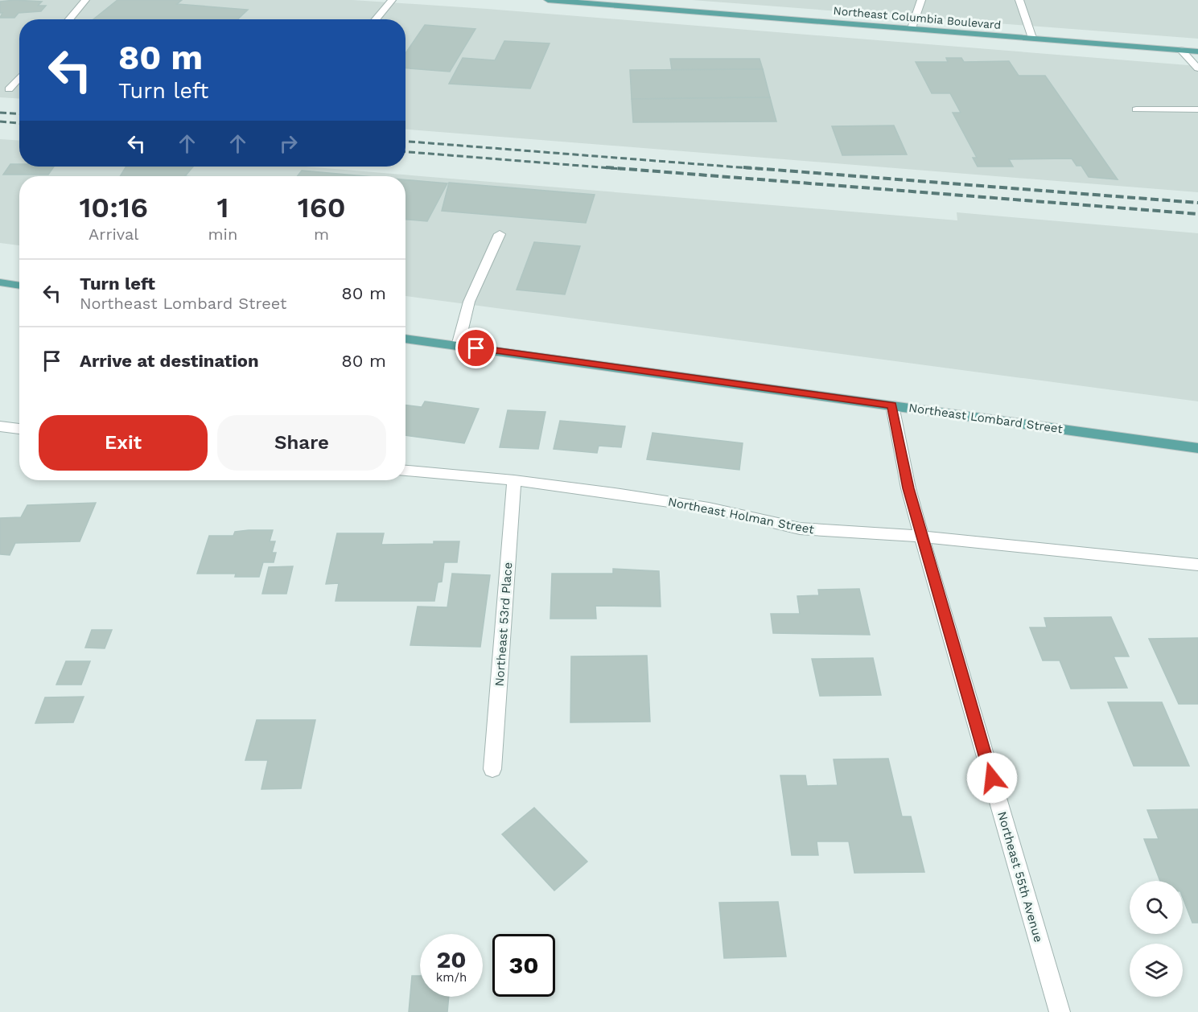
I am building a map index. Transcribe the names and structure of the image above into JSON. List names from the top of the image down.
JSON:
{
  "streets": {
    "main road": ["Northeast Columbia Boulevard", "Northeast Lombard Street"],
    "street": ["Northeast Holman Street", "Northeast 53rd Place", "Northeast 55th Avenue"]
  },
  "crossings": [
    ["Northeast Lombard Street", "Northeast 55th Avenue"],
    ["Northeast Holman Street", "Northeast 53rd Place"],
    ["Northeast Holman Street", "Northeast 55th Avenue"]
  ],
  "page": {
    "turn": ["80 m", "Turn left"],
    "eta": [
      "10:16",
      "Arrival",
      "1",
      "min",
      "160",
      "m"
    ],
    "list": [
      {
        "name": "Turn left",
        "note": "Northeast Lombard Street",
        "value": "80 m"
      },
      {
        "name": "Arrive at destination",
        "value": "80 m"
      }
    ],
    "buttons": ["Exit", "Share"],
    "speed": "20 km/h",
    "limit": "30"
  }
}
